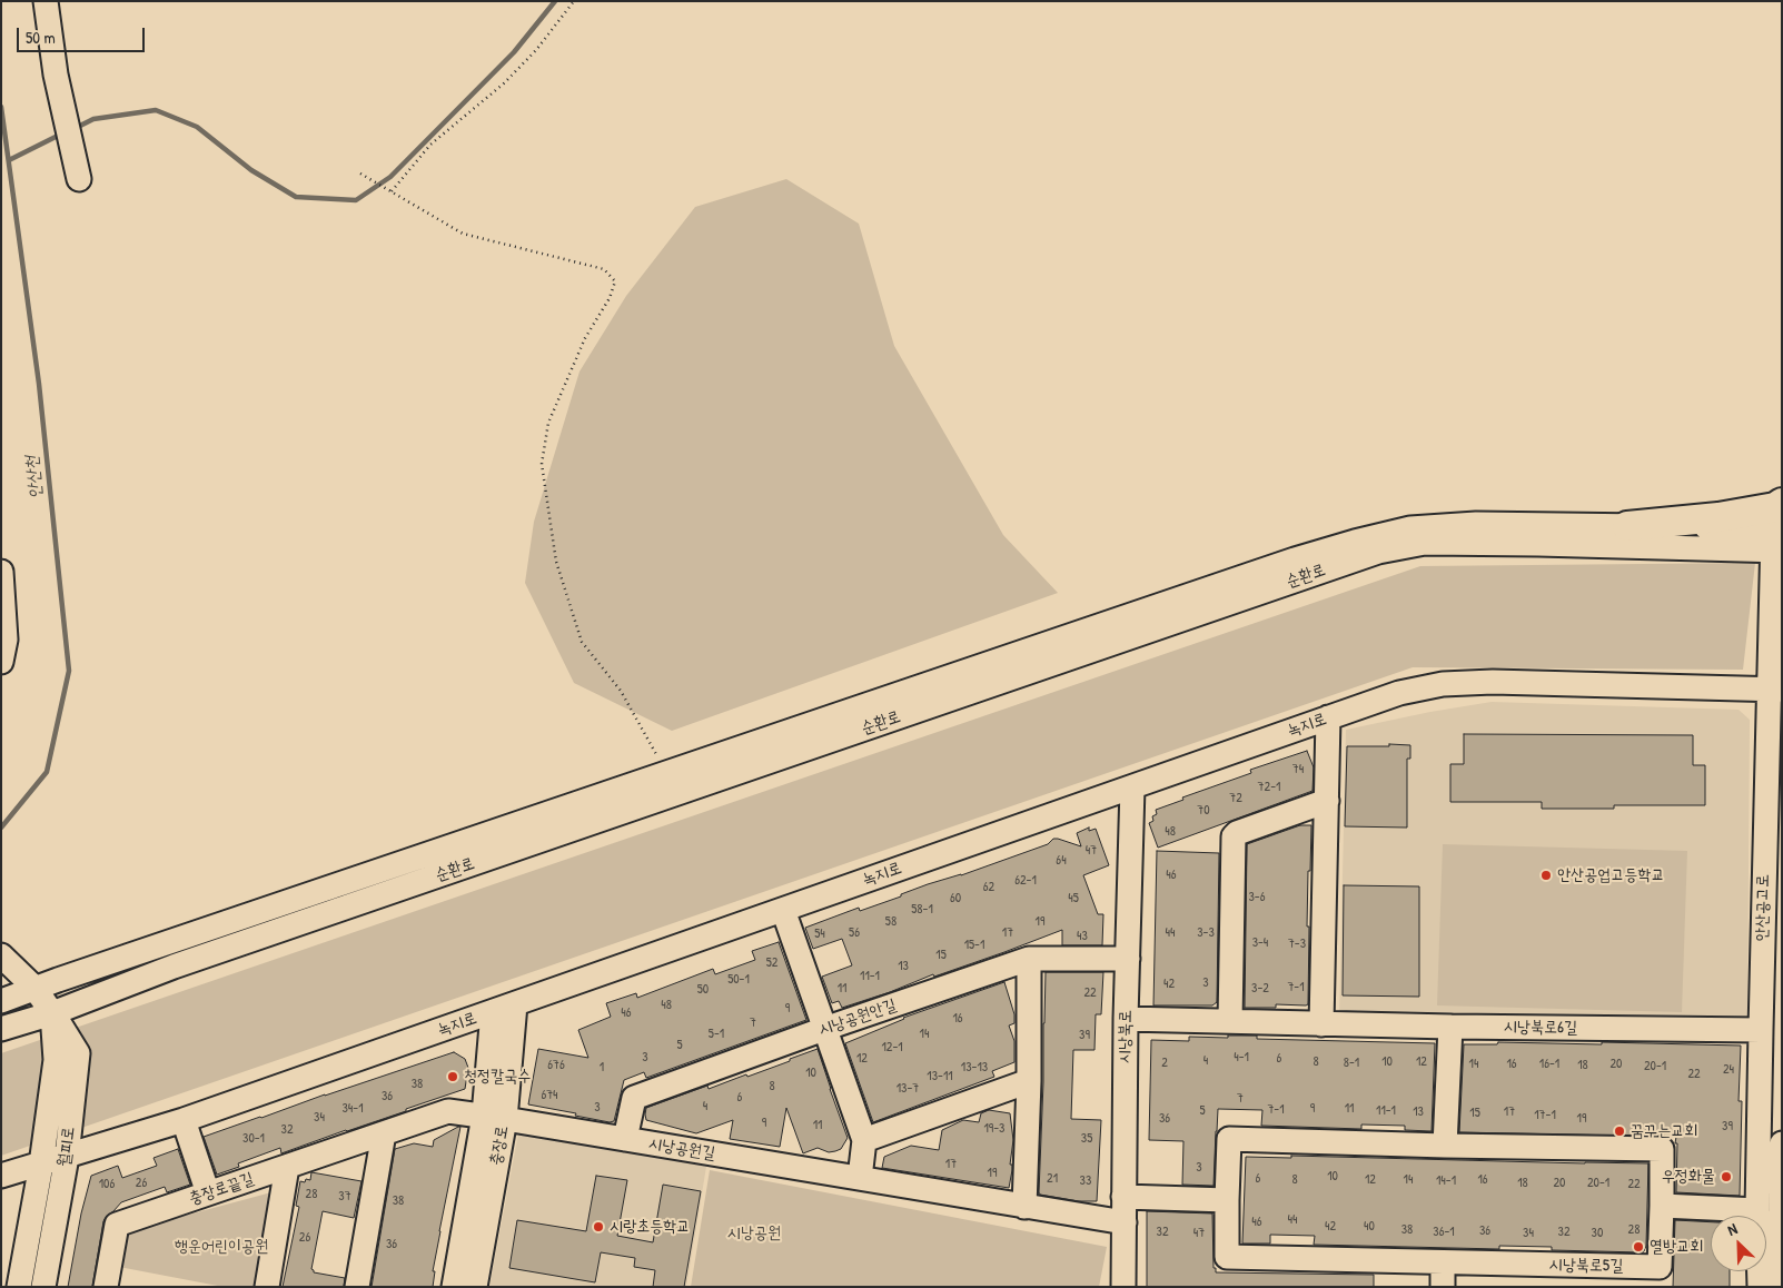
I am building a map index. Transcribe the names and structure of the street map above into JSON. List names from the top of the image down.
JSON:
{
  "streets": {
    "street": [
      "순환로",
      "녹지로",
      "안산공고로",
      "시낭공원안길",
      "시낭북로6길",
      "시낭북로",
      "충장로",
      "월피로",
      "시낭공원길",
      "충장로끝길",
      "시낭북로5길"
    ]
  },
  "crossings": [
    ["순환로", "안산공고로"],
    ["순환로", "월피로"],
    ["녹지로", "안산공고로"],
    ["녹지로", "시낭북로"],
    ["녹지로", "충장로"],
    ["녹지로", "월피로"],
    ["안산공고로", "시낭북로6길"],
    ["시낭공원안길", "시낭북로"],
    ["시낭공원안길", "시낭공원길"],
    ["시낭북로6길", "시낭북로"],
    ["시낭북로", "시낭공원길"],
    ["충장로", "시낭공원길"],
    ["충장로", "충장로끝길"],
    ["시낭공원길", "충장로끝길"]
  ],
  "water": ["안산천"],
  "parks": ["시낭공원", "행운어린이공원"],
  "places": [
    "안산공업고등학교",
    "청정칼국수",
    "꿈꾸는교회",
    "우정화물",
    "시랑초등학교",
    "열방교회"
  ],
  "house_numbers": [
    "74",
    "72-1",
    "72",
    "70",
    "48",
    "47",
    "64",
    "46",
    "62-1",
    "62",
    "3-6",
    "60",
    "45",
    "58-1",
    "58",
    "19",
    "56",
    "17",
    "44",
    "3-3",
    "54",
    "43",
    "3-4",
    "7-3",
    "15-1",
    "15",
    "52",
    "13",
    "11-1",
    "50-1",
    "3",
    "42",
    "7-1",
    "11",
    "3-2",
    "50",
    "22",
    "48",
    "9",
    "46",
    "16",
    "7",
    "5-1",
    "14",
    "39",
    "5",
    "12-1",
    "3",
    "4-1",
    "12",
    "6",
    "4",
    "8",
    "10",
    "12",
    "2",
    "8-1",
    "14",
    "16",
    "16-1",
    "20",
    "676",
    "18",
    "20-1",
    "1",
    "13-13",
    "24",
    "10",
    "22",
    "13-11",
    "38",
    "8",
    "13-7",
    "674",
    "36",
    "6",
    "7",
    "4",
    "3",
    "34-1",
    "9",
    "11",
    "7-1",
    "5",
    "11-1",
    "13",
    "17",
    "15",
    "17-1",
    "34",
    "36",
    "19",
    "9",
    "11",
    "39",
    "19-3",
    "32",
    "30-1",
    "35",
    "17",
    "3",
    "19",
    "10",
    "21",
    "6",
    "8",
    "12",
    "14",
    "16",
    "33",
    "14-1",
    "26",
    "18",
    "20",
    "20-1",
    "106",
    "22",
    "28",
    "37",
    "38",
    "44",
    "46",
    "42",
    "40",
    "38",
    "28",
    "36",
    "32",
    "36-1",
    "32",
    "47",
    "34",
    "30",
    "26",
    "36"
  ],
  "scale_bar": "50 m",
  "north": "top left"
}
